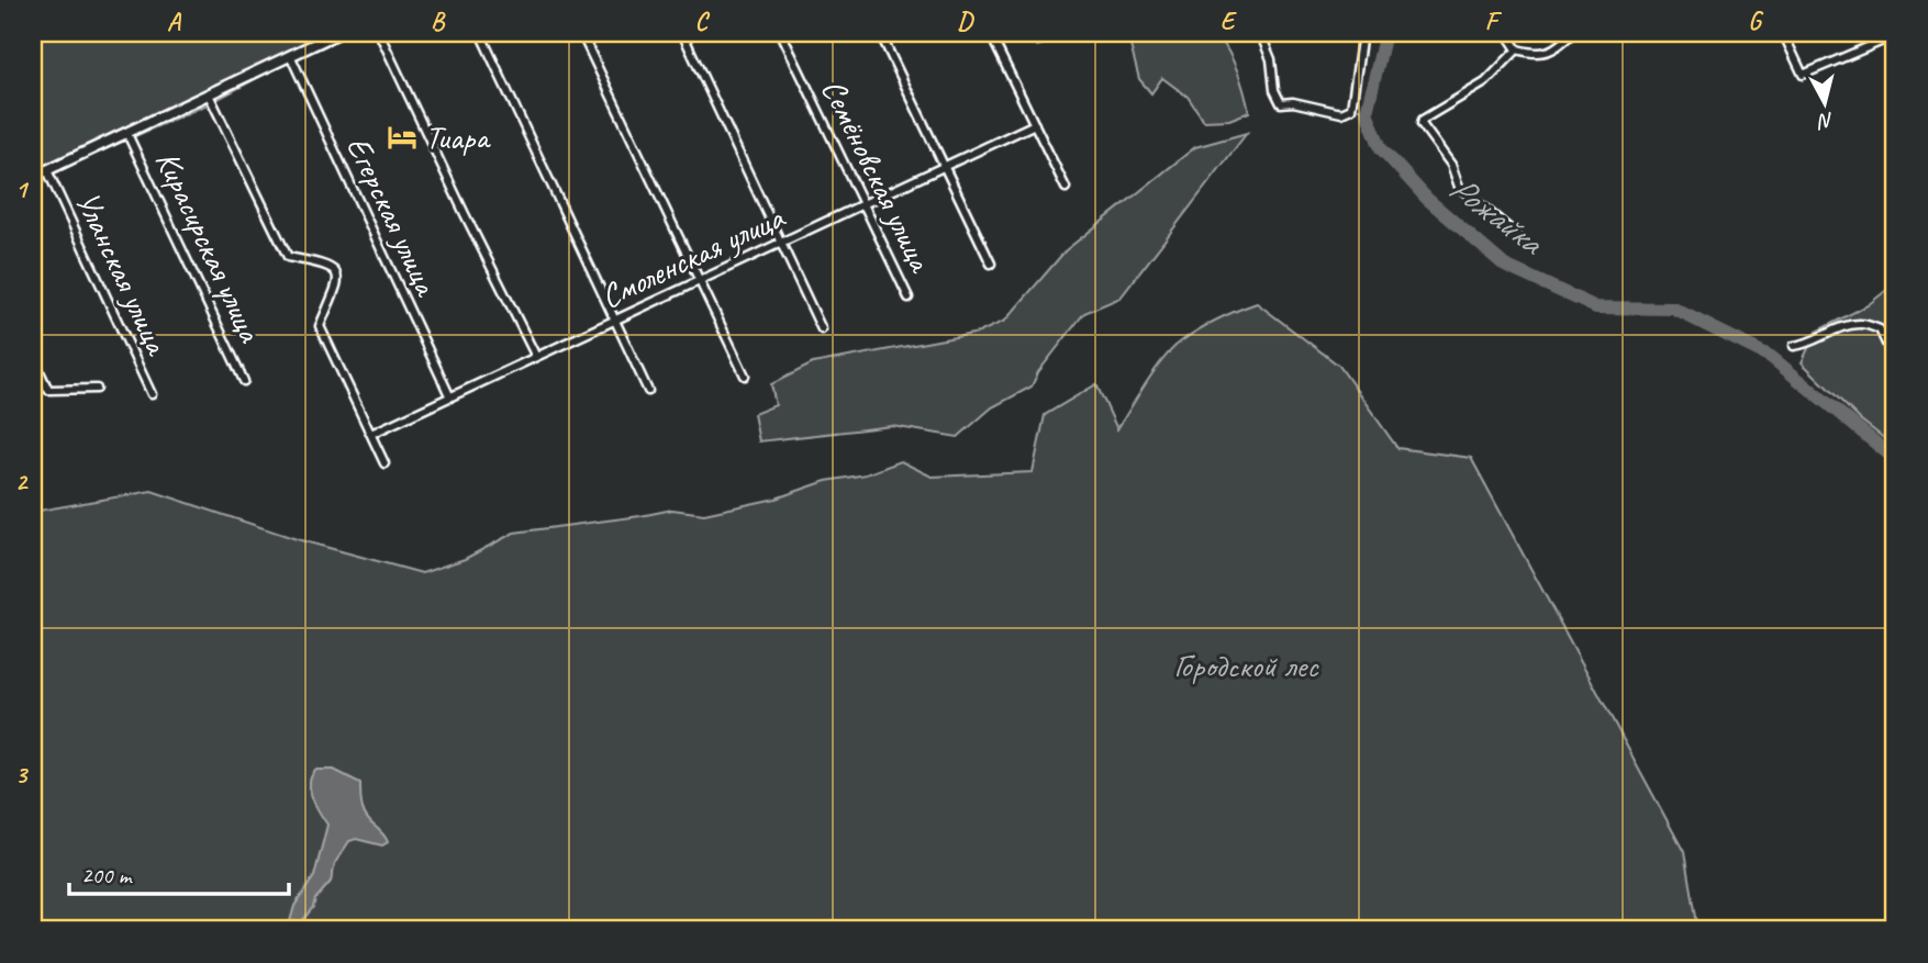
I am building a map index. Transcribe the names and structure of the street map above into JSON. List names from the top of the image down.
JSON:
{
  "streets": {
    "street": [
      "Семёновская улица",
      "Егерская улица",
      "Кирасирская улица",
      "Смоленская улица",
      "Уланская улица"
    ]
  },
  "crossings": [
    ["Семёновская улица", "Смоленская улица"],
    ["Егерская улица", "Смоленская улица"]
  ],
  "water": ["Рожайка"],
  "parks": ["Городской лес"],
  "places": {
    "hotel": ["Тиара"]
  },
  "scale_bar": "200 m",
  "north": "bottom",
  "grid": {
    "columns": [
      "A",
      "B",
      "C",
      "D",
      "E",
      "F",
      "G"
    ],
    "rows": ["1", "2", "3"]
  }
}
